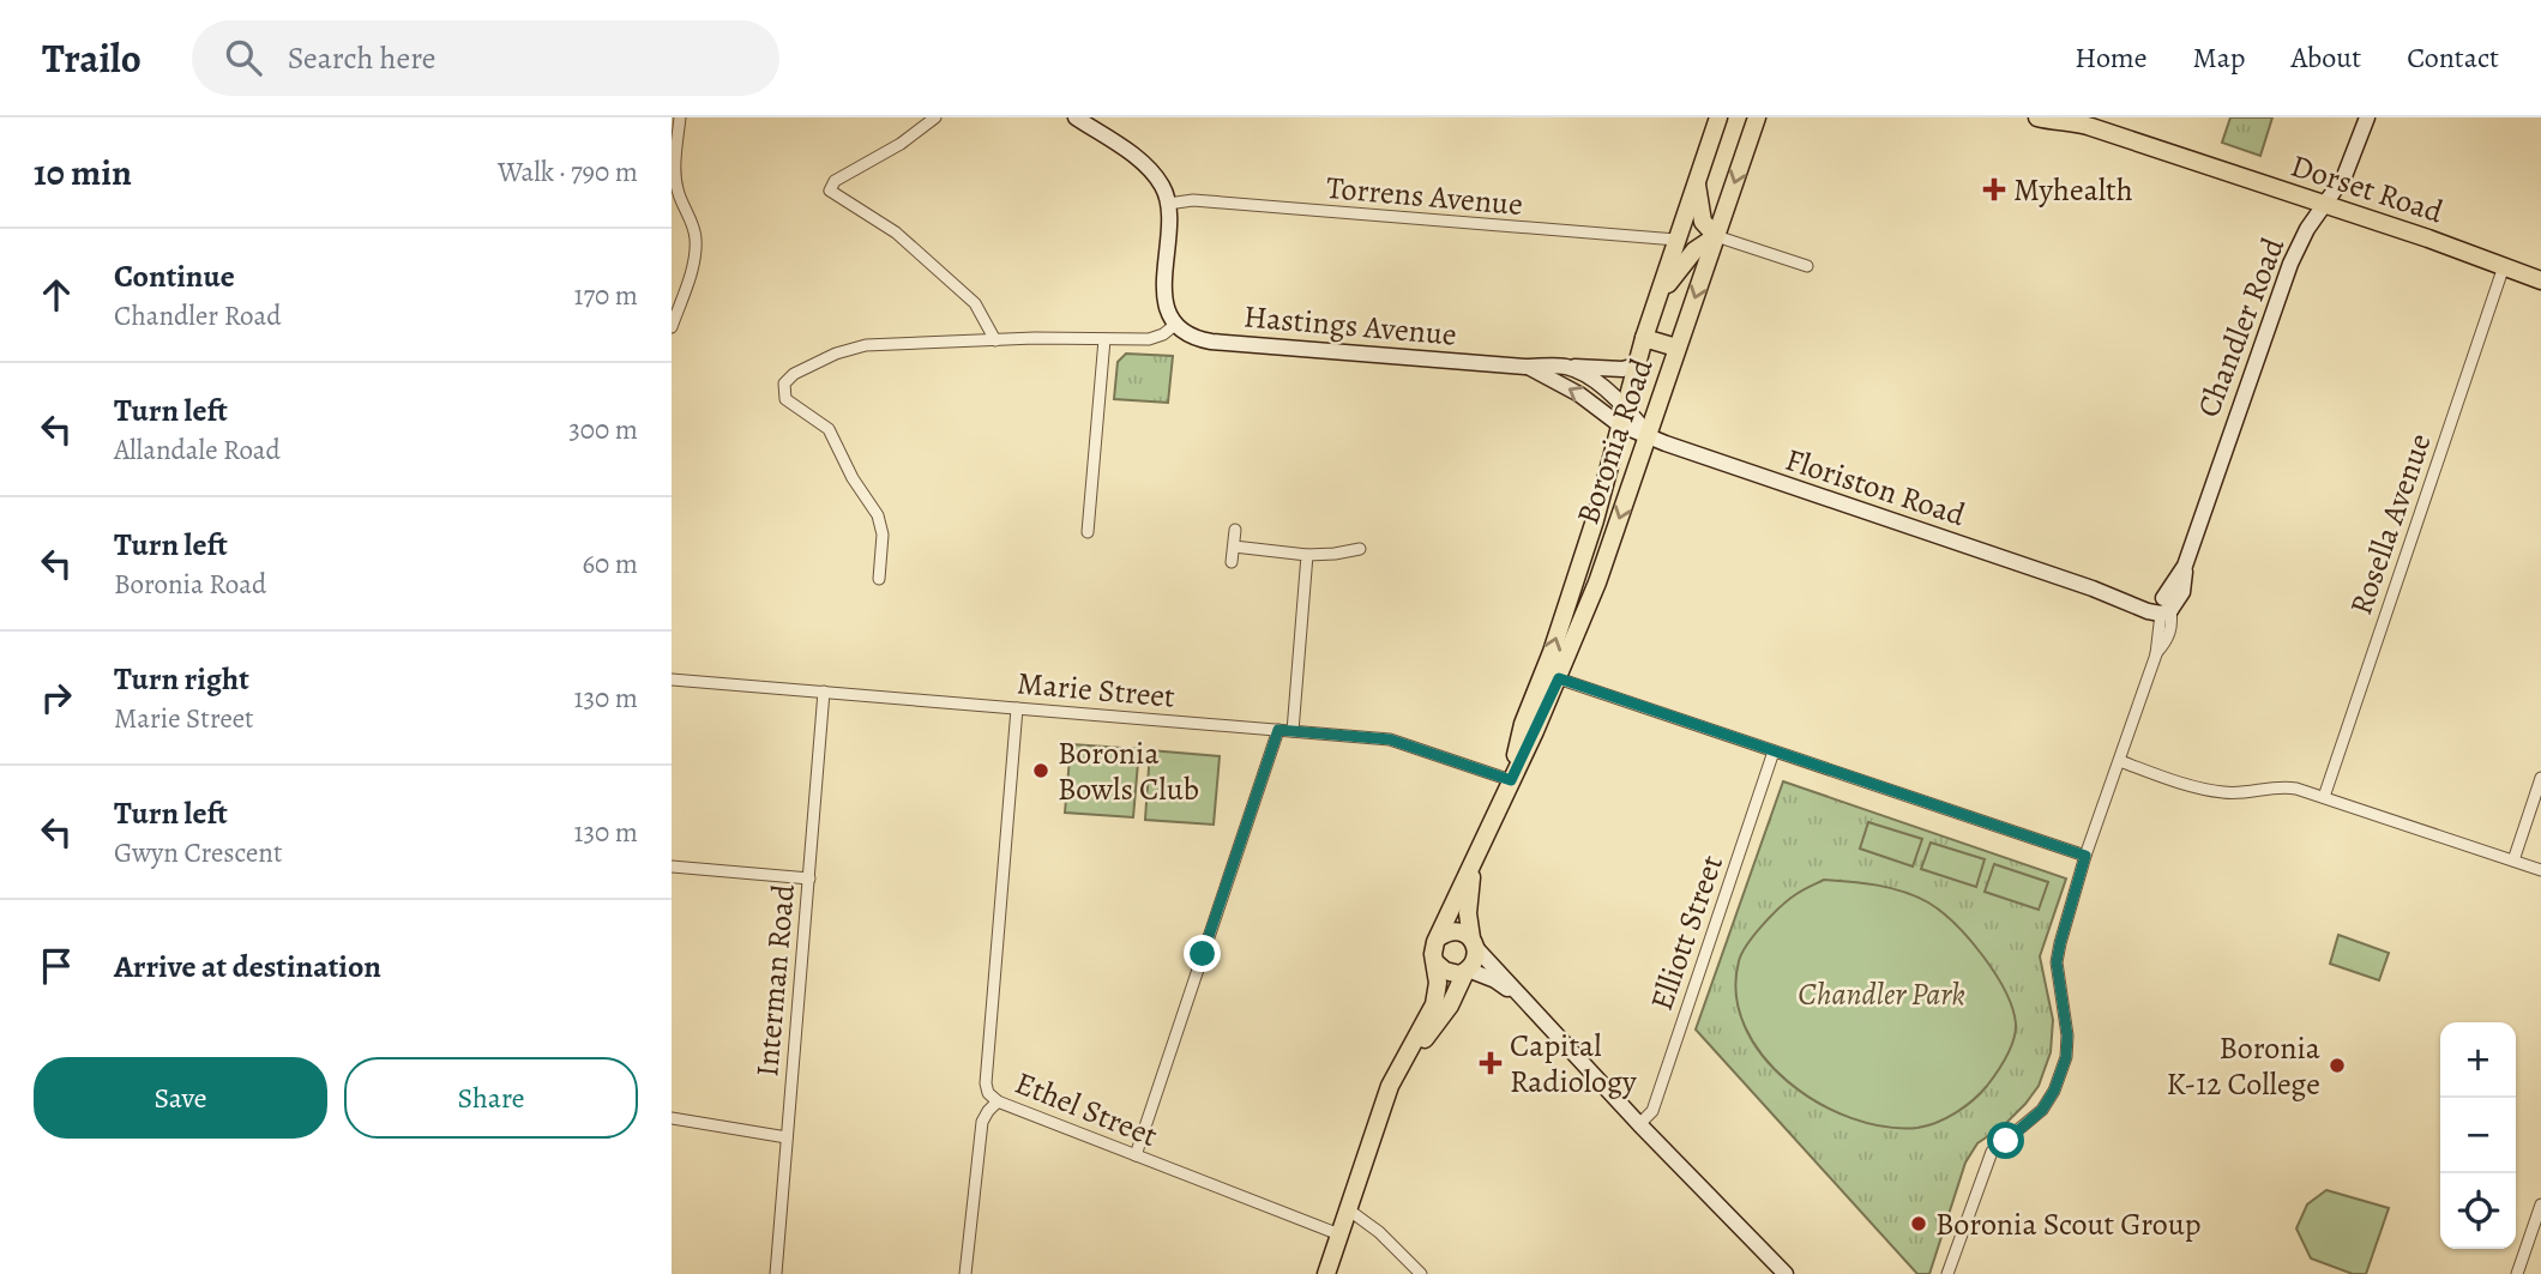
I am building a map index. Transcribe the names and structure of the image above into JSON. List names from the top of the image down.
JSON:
{
  "streets": {
    "main road": [
      "Dorset Road",
      "Hastings Avenue",
      "Chandler Road",
      "Boronia Road",
      "Floriston Road"
    ],
    "street": [
      "Torrens Avenue",
      "Rosella Avenue",
      "Marie Street",
      "Elliott Street",
      "Interman Road",
      "Ethel Street"
    ]
  },
  "crossings": [
    ["Dorset Road", "Chandler Road"],
    ["Dorset Road", "Rosella Avenue"],
    ["Torrens Avenue", "Boronia Road"],
    ["Hastings Avenue", "Boronia Road"],
    ["Hastings Avenue", "Floriston Road"],
    ["Chandler Road", "Floriston Road"],
    ["Boronia Road", "Floriston Road"],
    ["Boronia Road", "Marie Street"],
    ["Marie Street", "Interman Road"],
    ["Marie Street", "Ethel Street"]
  ],
  "parks": ["Chandler Park"],
  "places": {
    "health": ["Myhealth", "Capital Radiology"],
    "other": ["Boronia Bowls Club", "Boronia K-12 College", "Boronia Scout Group"]
  },
  "page": {
    "header": "Trailo",
    "search": "Search here",
    "nav": [
      "Home",
      "Map",
      "About",
      "Contact"
    ],
    "heading": ["10 min", "Walk · 790 m"],
    "list": [
      ["Continue", "Chandler Road", "170 m"],
      ["Turn left", "Allandale Road", "300 m"],
      ["Turn left", "Boronia Road", "60 m"],
      ["Turn right", "Marie Street", "130 m"],
      ["Turn left", "Gwyn Crescent", "130 m"],
      "Arrive at destination"
    ],
    "map_buttons": ["+", "−"],
    "buttons": ["Save", "Share"]
  }
}
